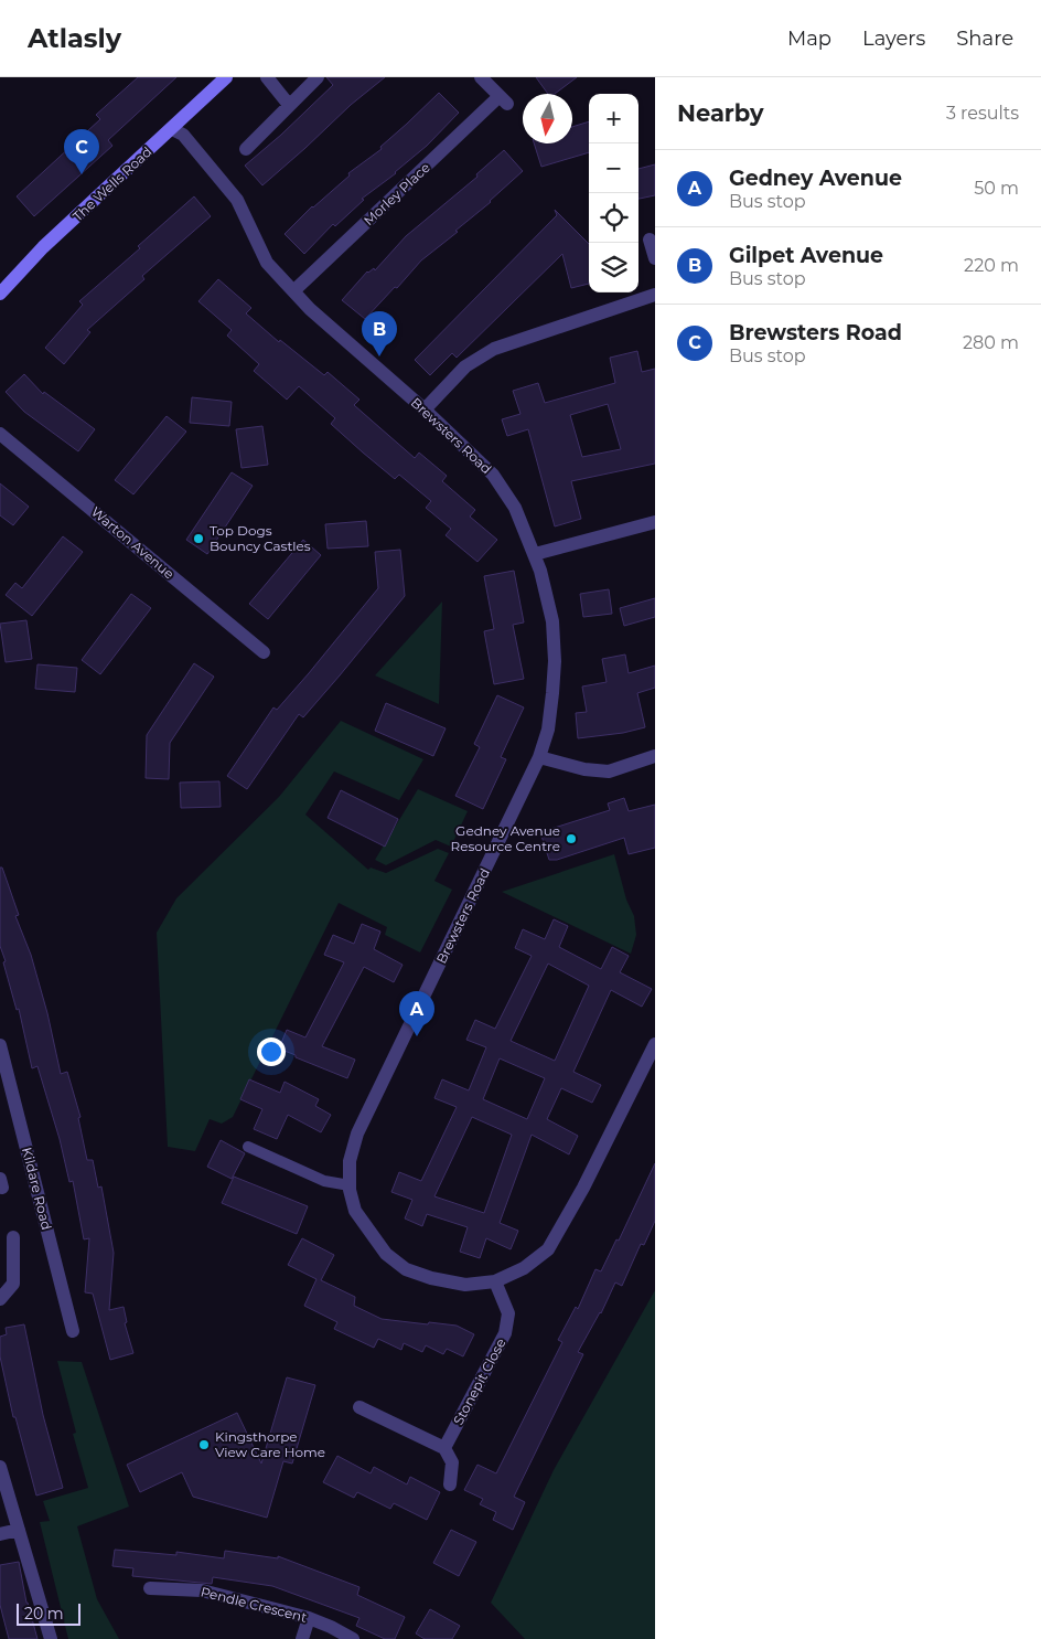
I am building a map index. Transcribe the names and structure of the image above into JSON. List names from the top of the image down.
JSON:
{
  "streets": {
    "street": [
      "The Wells Road",
      "Morley Place",
      "Brewsters Road",
      "Warton Avenue",
      "Kildare Road",
      "Stonepit Close",
      "Pendle Crescent"
    ]
  },
  "crossings": [
    ["The Wells Road", "Brewsters Road"],
    ["Morley Place", "Brewsters Road"],
    ["Brewsters Road", "Stonepit Close"]
  ],
  "places": ["Top Dogs Bouncy Castles", "Gedney Avenue Resource Centre", "Kingsthorpe View Care Home"],
  "scale_bar": "20 m",
  "north": "bottom",
  "page": {
    "header": "Atlasly",
    "nav": ["Map", "Layers", "Share"],
    "heading": ["Nearby", "3 results"],
    "map_buttons": ["+", "−"],
    "pins": ["C", "B", "A"],
    "list": [
      {
        "mark": "A",
        "name": "Gedney Avenue",
        "note": "Bus stop",
        "value": "50 m"
      },
      {
        "mark": "B",
        "name": "Gilpet Avenue",
        "note": "Bus stop",
        "value": "220 m"
      },
      {
        "mark": "C",
        "name": "Brewsters Road",
        "note": "Bus stop",
        "value": "280 m"
      }
    ],
    "scale": "20 m"
  }
}
